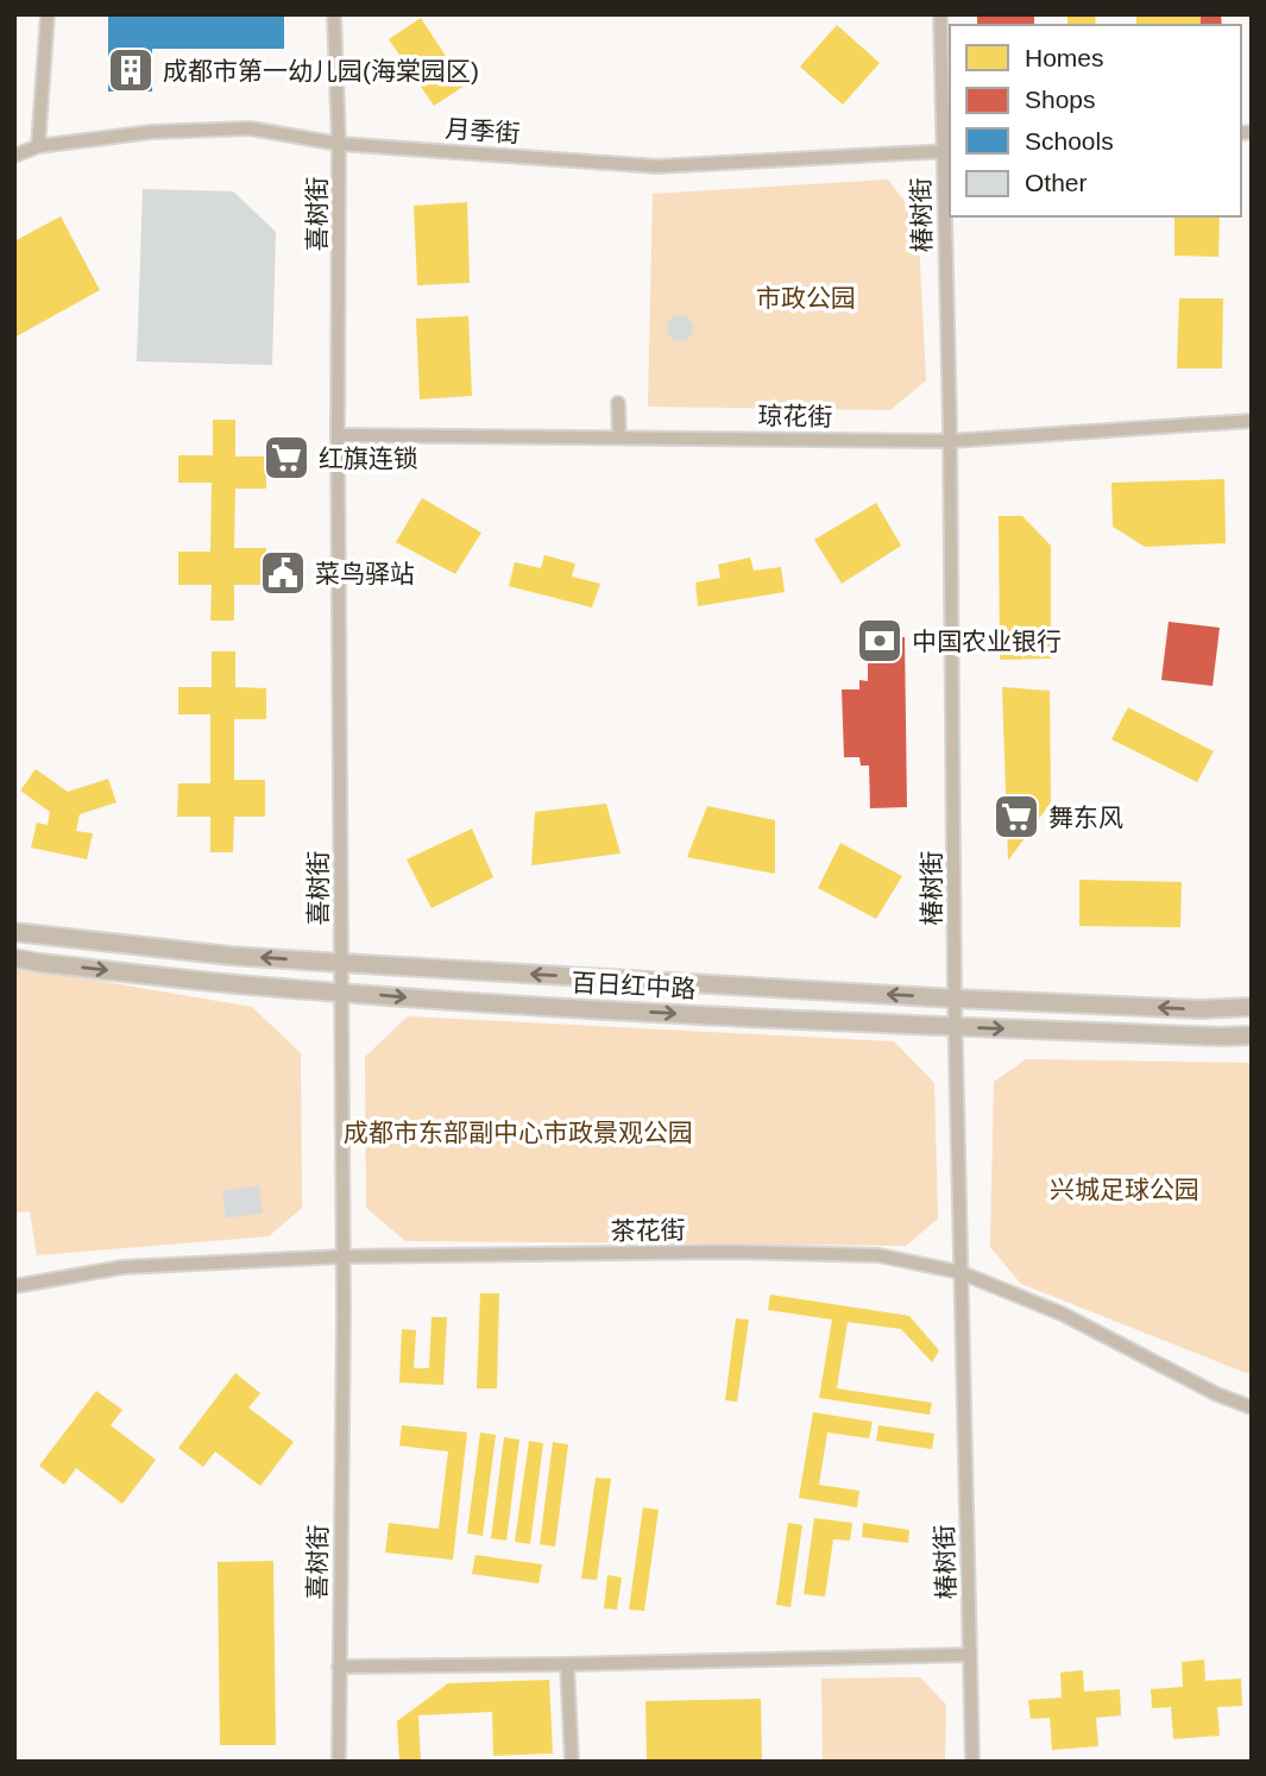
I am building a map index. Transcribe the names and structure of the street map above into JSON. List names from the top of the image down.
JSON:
{
  "streets": {
    "street": [
      "月季街",
      "喜树街",
      "椿树街",
      "琼花街",
      "百日红中路",
      "茶花街"
    ]
  },
  "crossings": [
    ["月季街", "喜树街"],
    ["月季街", "椿树街"],
    ["喜树街", "琼花街"],
    ["喜树街", "百日红中路"],
    ["喜树街", "茶花街"],
    ["椿树街", "琼花街"],
    ["椿树街", "百日红中路"],
    ["椿树街", "茶花街"]
  ],
  "parks": ["市政公园", "成都市东部副中心市政景观公园", "兴城足球公园"],
  "places": {
    "building": ["成都市第一幼儿园(海棠园区)"],
    "supermarket": ["红旗连锁", "舞东风"],
    "public building": ["菜鸟驿站"],
    "bank": ["中国农业银行"]
  },
  "legend": [
    "Homes",
    "Shops",
    "Schools",
    "Other"
  ]
}
